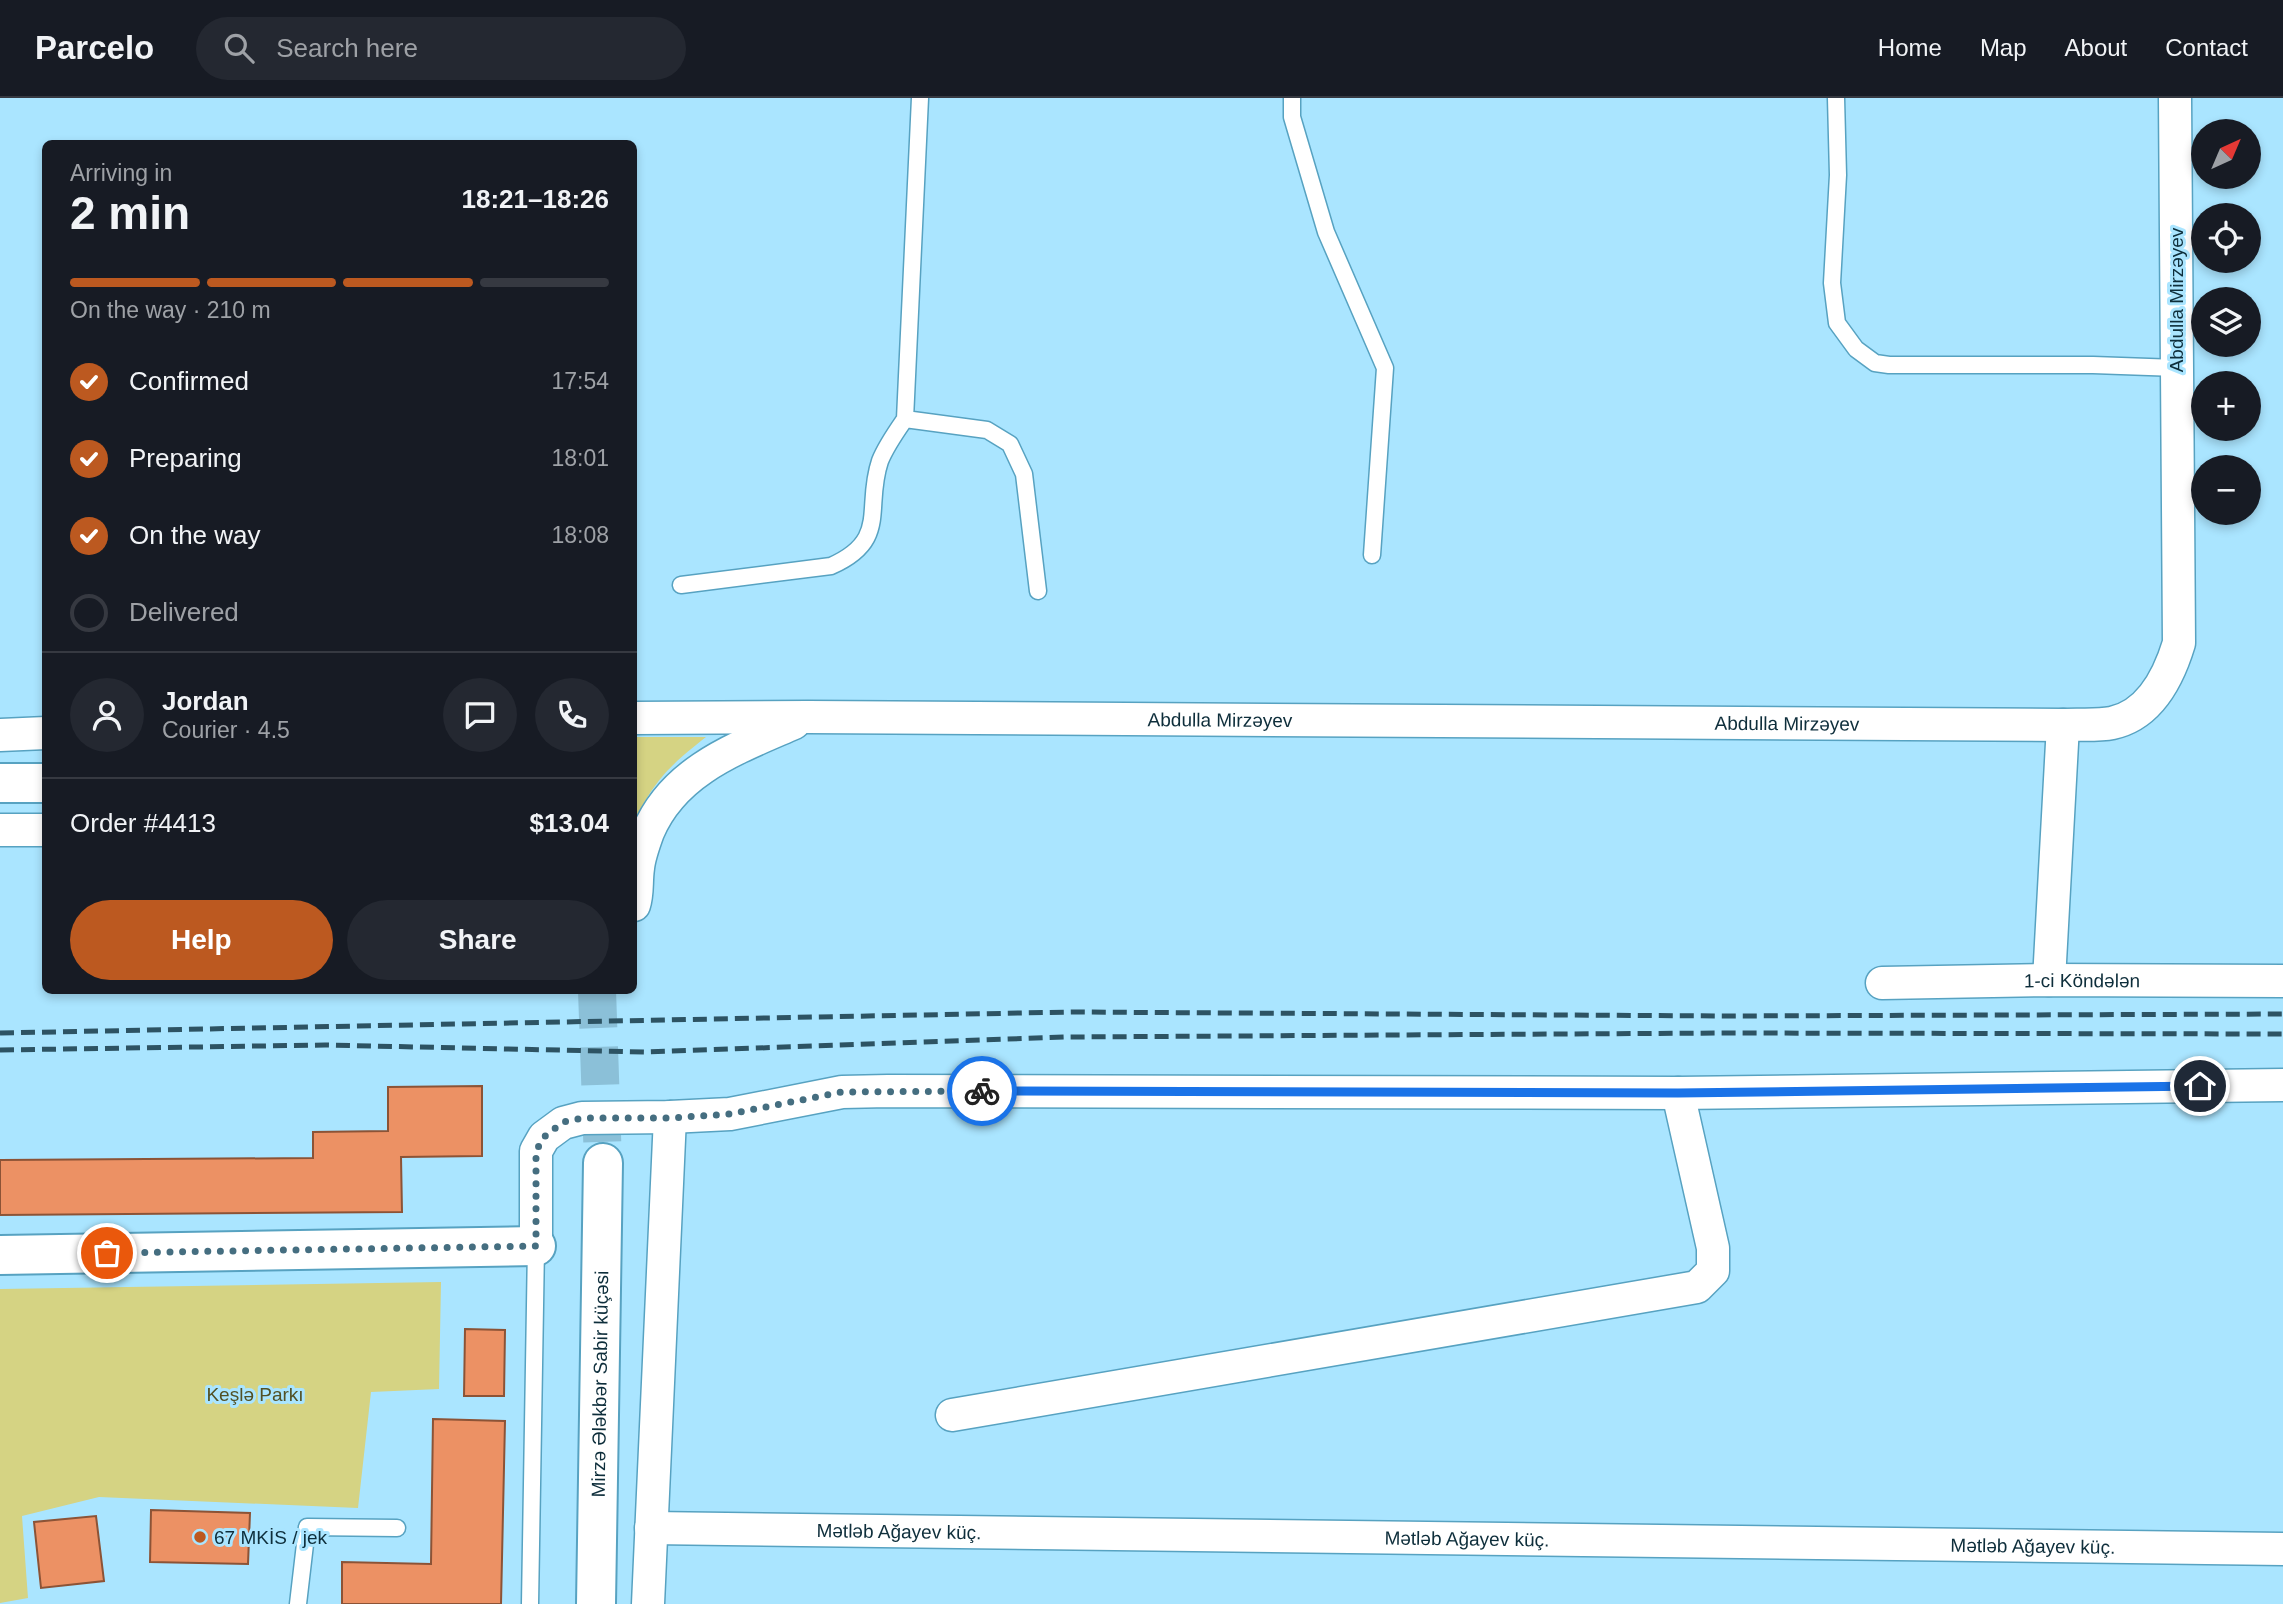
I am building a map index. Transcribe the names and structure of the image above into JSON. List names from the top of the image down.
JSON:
{
  "streets": {
    "street": [
      "Abdulla Mirzəyev",
      "1-ci Köndələn",
      "Mirzə Ələkbər Sabir küçəsi",
      "Mətləb Ağayev küç."
    ]
  },
  "parks": ["Keşlə Parkı"],
  "places": ["67 MKİS / jek"],
  "north": "top right",
  "page": {
    "header": "Parcelo",
    "search": "Search here",
    "nav": [
      "Home",
      "Map",
      "About",
      "Contact"
    ],
    "map_buttons": ["+", "−"],
    "heading": ["2 min", "Arriving in", "18:21–18:26"],
    "panel": [
      "Jordan",
      "Courier · 4.5",
      "Order #4413",
      "$13.04"
    ],
    "bar": "On the way · 210 m",
    "list": [
      ["Confirmed", "17:54"],
      ["Preparing", "18:01"],
      ["On the way", "18:08"],
      "Delivered"
    ],
    "buttons": ["Help", "Share"]
  }
}
